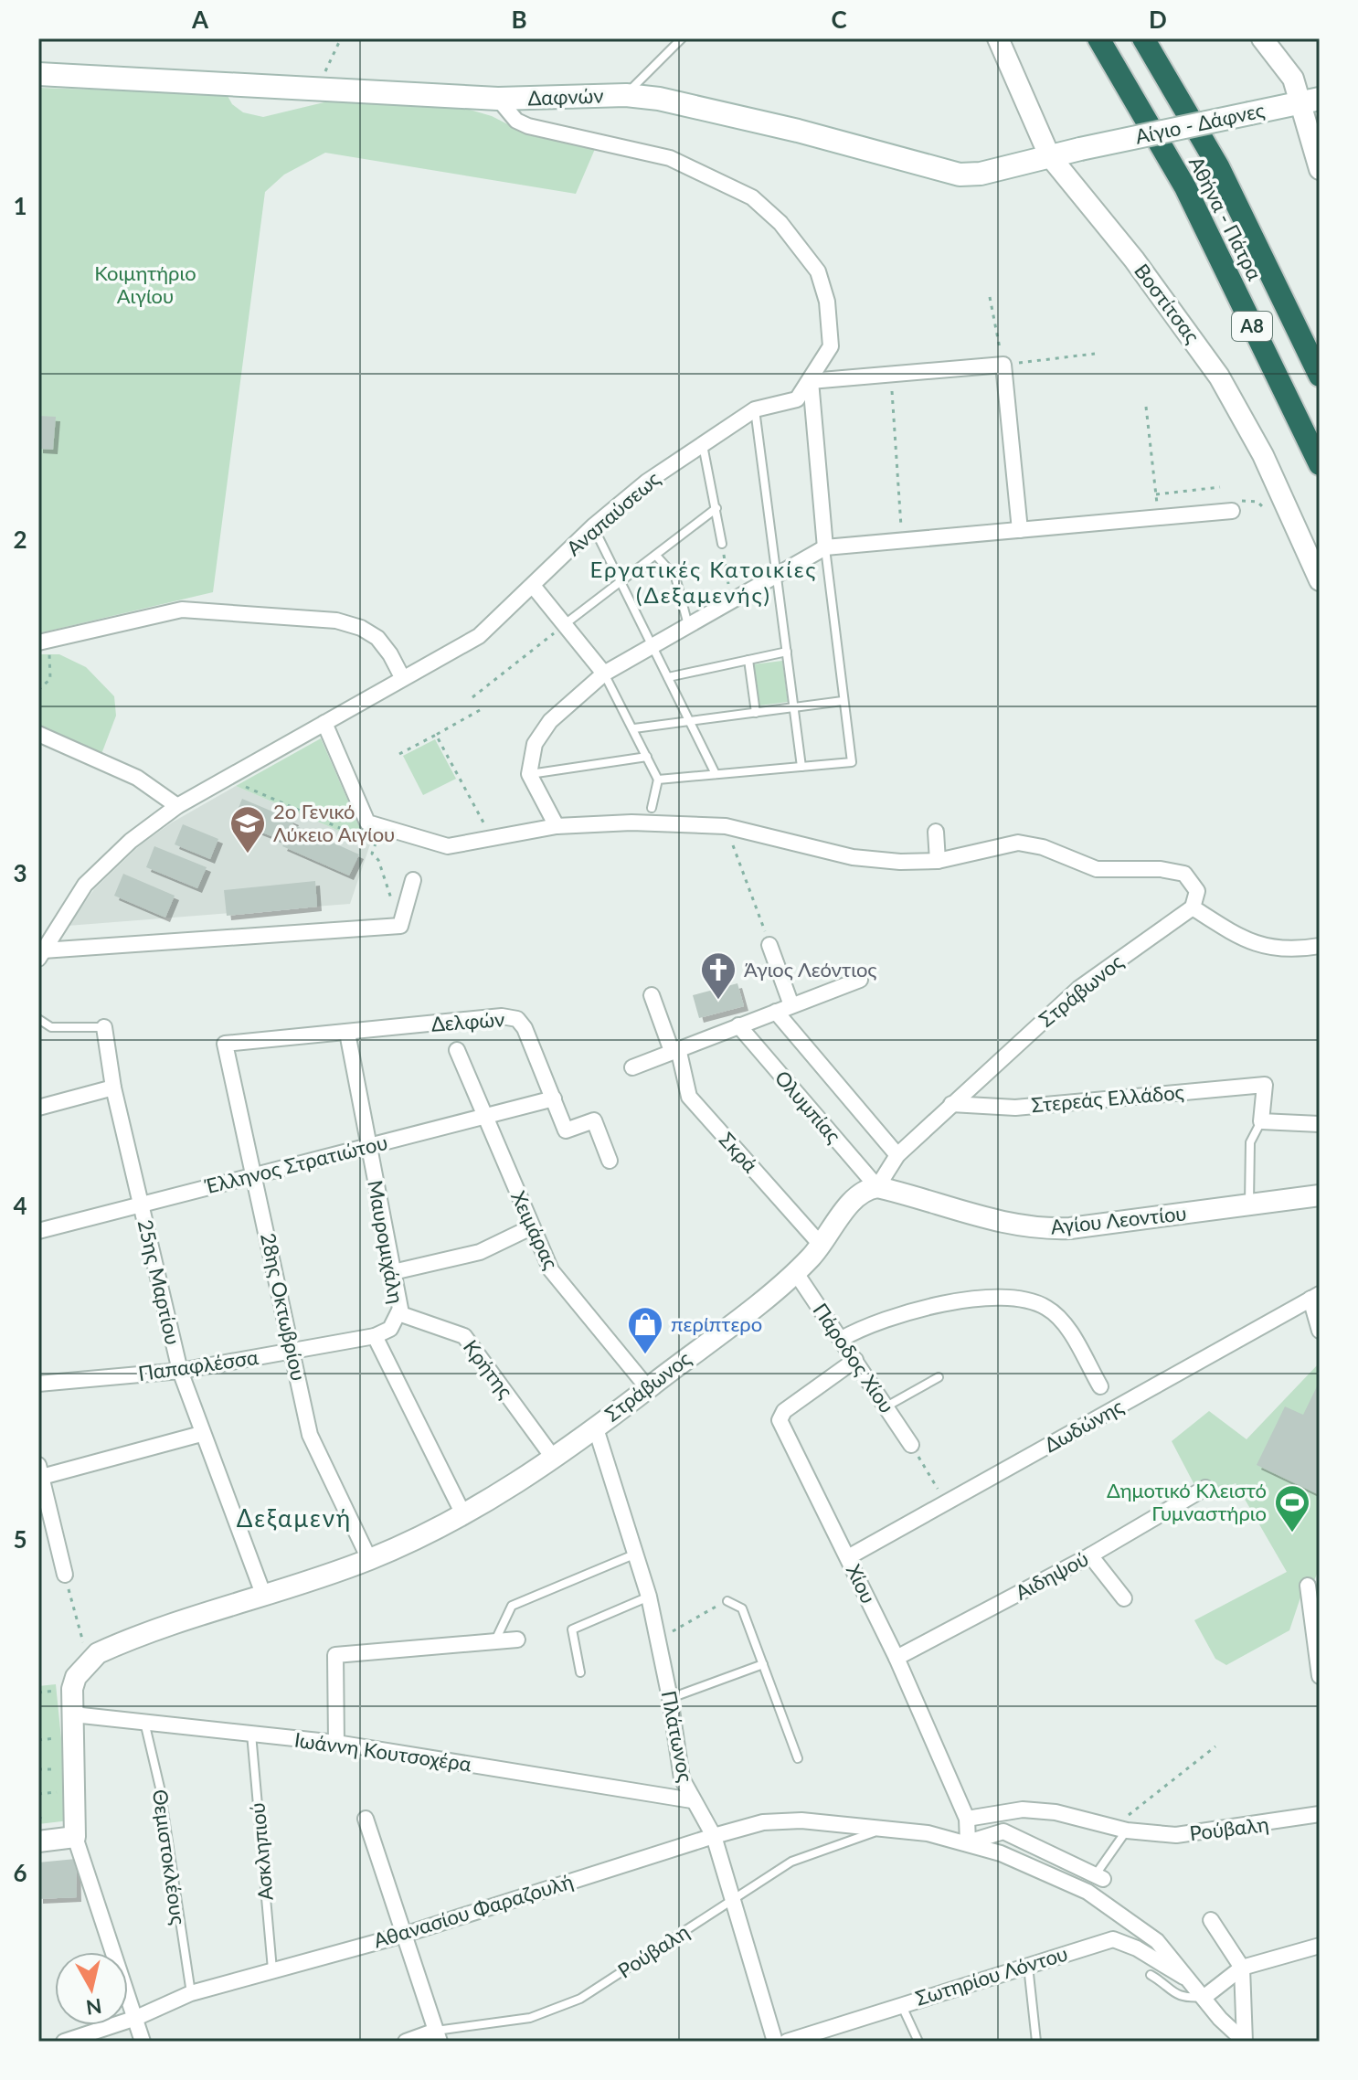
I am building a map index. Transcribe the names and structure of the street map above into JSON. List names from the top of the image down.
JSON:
{
  "streets": {
    "highway": ["Αθήνα - Πάτρα", "Α8"],
    "main road": ["Δαφνών", "Αίγιο - Δάφνες"],
    "street": [
      "Βοστίτσας",
      "Αναπαύσεως",
      "Στράβωνος",
      "Δελφών",
      "Στερεάς Ελλάδος",
      "Ολυμπίας",
      "Σκρά",
      "Έλληνος Στρατιώτου",
      "Αγίου Λεοντίου",
      "Χειμάρας",
      "Μαυρομιχάλη",
      "25ης Μαρτίου",
      "28ης Οκτωβρίου",
      "Πάροδος Χίου",
      "Παπαφλέσσα",
      "Κρήτης",
      "Δωδώνης",
      "Αιδηψού",
      "Χίου",
      "Πλάτωνος",
      "Ιωάννη Κουτσοχέρα",
      "Ρούβαλη",
      "Αθανασίου Φαραζουλή",
      "Σωτηρίου Λόντου"
    ],
    "lane": ["Ασκληπιού", "Θεμιστοκλέους"]
  },
  "crossings": [
    ["Δαφνών", "Αίγιο - Δάφνες"],
    ["Δαφνών", "Βοστίτσας"],
    ["Δαφνών", "Αναπαύσεως"],
    ["Στράβωνος", "Στερεάς Ελλάδος"],
    ["Στράβωνος", "Ολυμπίας"],
    ["Στράβωνος", "Σκρά"],
    ["Στράβωνος", "Αγίου Λεοντίου"],
    ["Στράβωνος", "Χειμάρας"],
    ["Στράβωνος", "25ης Μαρτίου"],
    ["Στράβωνος", "28ης Οκτωβρίου"],
    ["Στράβωνος", "Πάροδος Χίου"],
    ["Στράβωνος", "Κρήτης"],
    ["Στράβωνος", "Πλάτωνος"],
    ["Δελφών", "Έλληνος Στρατιώτου"],
    ["Δελφών", "Μαυρομιχάλη"],
    ["Δελφών", "28ης Οκτωβρίου"],
    ["Ολυμπίας", "Αγίου Λεοντίου"],
    ["Έλληνος Στρατιώτου", "Χειμάρας"],
    ["Έλληνος Στρατιώτου", "Μαυρομιχάλη"],
    ["Έλληνος Στρατιώτου", "25ης Μαρτίου"],
    ["Έλληνος Στρατιώτου", "28ης Οκτωβρίου"],
    ["Μαυρομιχάλη", "Παπαφλέσσα"],
    ["Μαυρομιχάλη", "Κρήτης"],
    ["25ης Μαρτίου", "Παπαφλέσσα"],
    ["28ης Οκτωβρίου", "Παπαφλέσσα"],
    ["Πάροδος Χίου", "Χίου"],
    ["Παπαφλέσσα", "Κρήτης"],
    ["Δωδώνης", "Χίου"],
    ["Αιδηψού", "Χίου"],
    ["Χίου", "Ρούβαλη"],
    ["Χίου", "Αθανασίου Φαραζουλή"],
    ["Πλάτωνος", "Ιωάννη Κουτσοχέρα"],
    ["Πλάτωνος", "Ρούβαλη"],
    ["Πλάτωνος", "Αθανασίου Φαραζουλή"],
    ["Ιωάννη Κουτσοχέρα", "Ασκληπιού"],
    ["Ιωάννη Κουτσοχέρα", "Θεμιστοκλέους"],
    ["Ρούβαλη", "Αθανασίου Φαραζουλή"],
    ["Ασκληπιού", "Αθανασίου Φαραζουλή"],
    ["Θεμιστοκλέους", "Αθανασίου Φαραζουλή"],
    ["Αθανασίου Φαραζουλή", "Σωτηρίου Λόντου"]
  ],
  "districts": ["Εργατικές Κατοικίες (Δεξαμενής)", "Δεξαμενή"],
  "parks": ["Κοιμητήριο Αιγίου"],
  "places": {
    "school or university": ["2ο Γενικό Λύκειο Αιγίου"],
    "church": ["Άγιος Λεόντιος"],
    "shop": ["περίπτερο"],
    "sports": ["Δημοτικό Κλειστό Γυμναστήριο"]
  },
  "north": "bottom",
  "grid": {
    "columns": [
      "A",
      "B",
      "C",
      "D"
    ],
    "rows": [
      "1",
      "2",
      "3",
      "4",
      "5",
      "6"
    ]
  }
}
